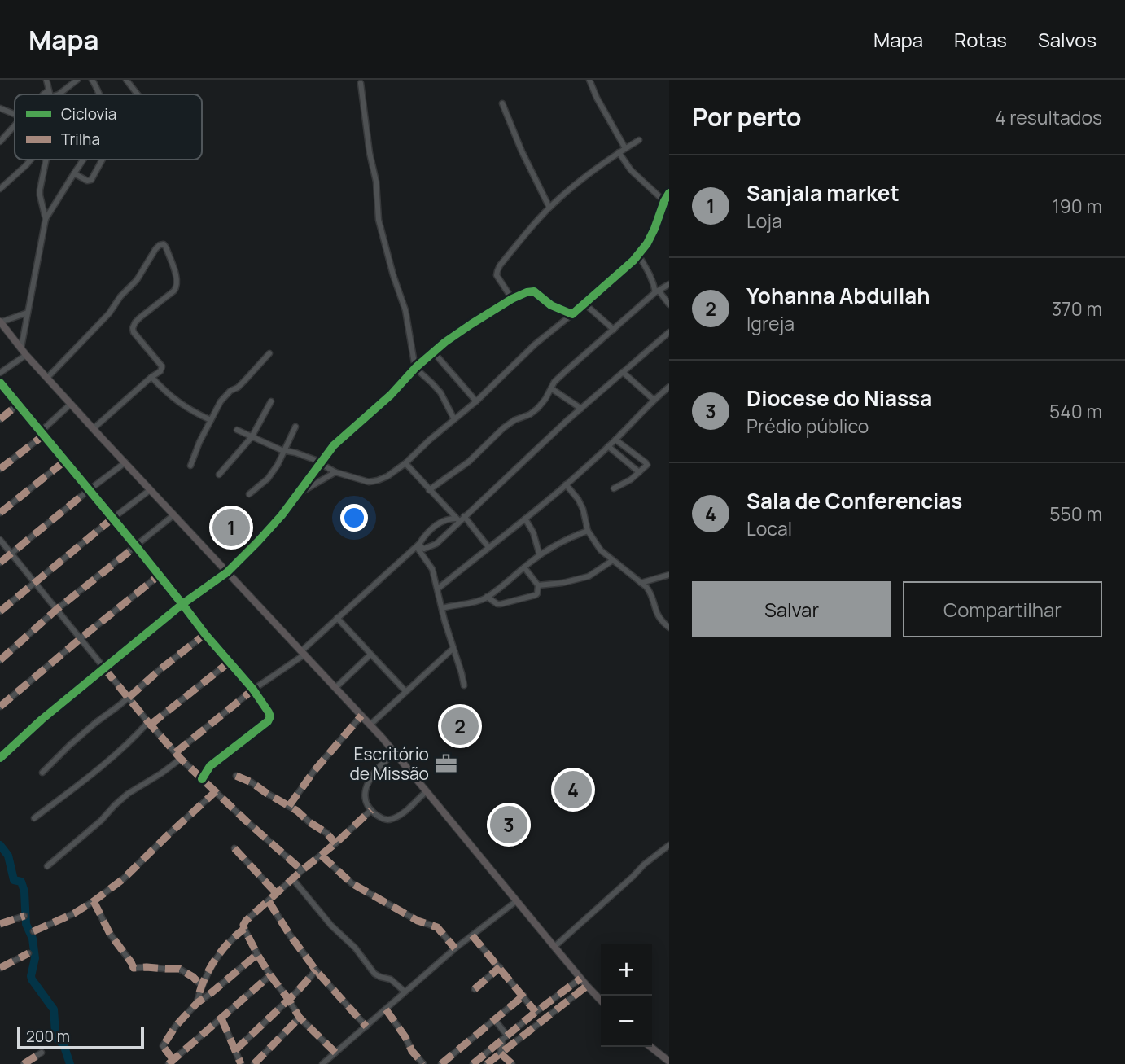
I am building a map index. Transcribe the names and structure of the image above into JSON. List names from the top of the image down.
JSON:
{
  "places": {
    "office": ["Escritório de Missão"]
  },
  "legend": ["Ciclovia", "Trilha"],
  "scale_bar": "200 m",
  "page": {
    "header": "Mapa",
    "nav": ["Mapa", "Rotas", "Salvos"],
    "heading": ["Por perto", "4 resultados"],
    "list": [
      {
        "mark": "1",
        "name": "Sanjala market",
        "note": "Loja",
        "value": "190 m"
      },
      {
        "mark": "2",
        "name": "Yohanna Abdullah",
        "note": "Igreja",
        "value": "370 m"
      },
      {
        "mark": "3",
        "name": "Diocese do Niassa",
        "note": "Prédio público",
        "value": "540 m"
      },
      {
        "mark": "4",
        "name": "Sala de Conferencias",
        "note": "Local",
        "value": "550 m"
      }
    ],
    "pins": [
      "1",
      "2",
      "4",
      "3"
    ],
    "buttons": ["Salvar", "Compartilhar"],
    "map_buttons": ["+", "−"],
    "scale": "200 m"
  }
}
